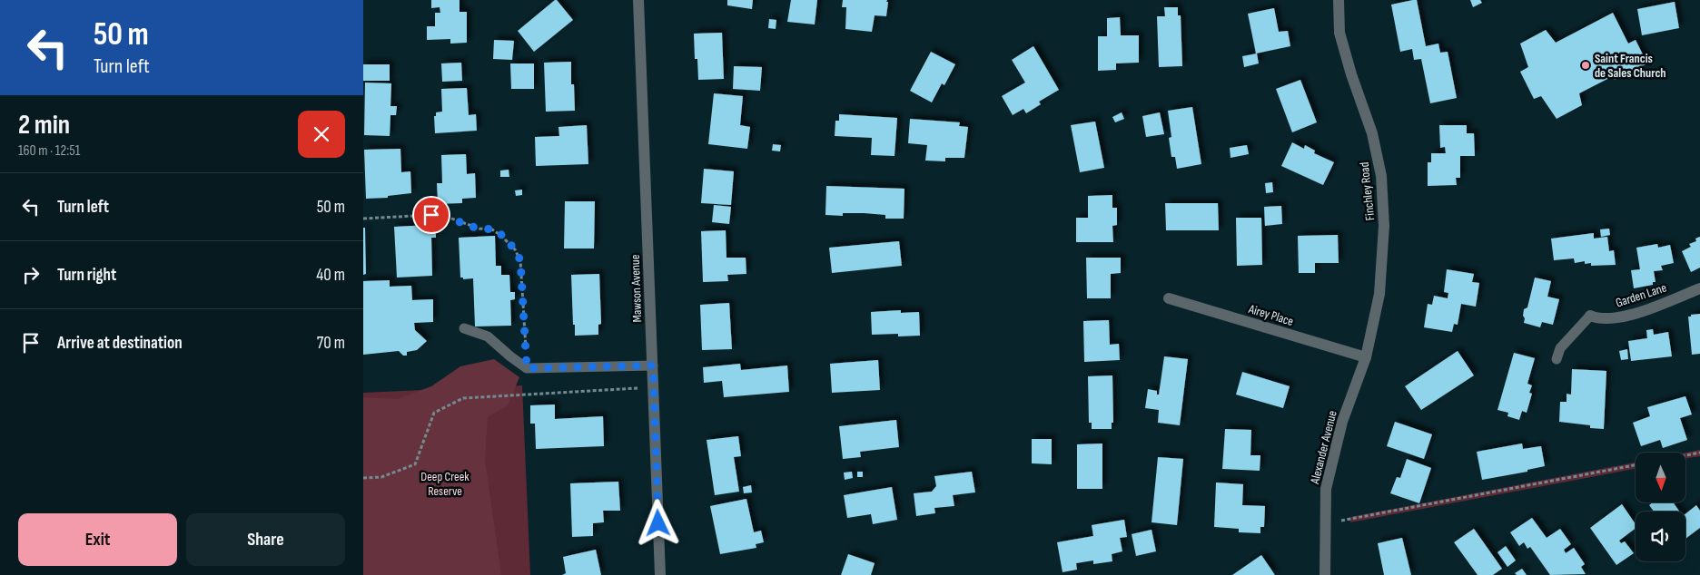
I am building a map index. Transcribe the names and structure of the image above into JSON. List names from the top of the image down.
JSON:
{
  "streets": {
    "street": [
      "Finchley Road",
      "Mawson Avenue",
      "Garden Lane",
      "Airey Place",
      "Alexander Avenue"
    ]
  },
  "crossings": [
    ["Finchley Road", "Airey Place"],
    ["Finchley Road", "Alexander Avenue"],
    ["Airey Place", "Alexander Avenue"]
  ],
  "parks": ["Deep Creek Reserve"],
  "places": ["Saint Francis de Sales Church"],
  "north": "bottom",
  "page": {
    "turn": ["50 m", "Turn left"],
    "heading": ["2 min", "160 m · 12:51"],
    "list": [
      {
        "name": "Turn left",
        "value": "50 m"
      },
      {
        "name": "Turn right",
        "value": "40 m"
      },
      {
        "name": "Arrive at destination",
        "value": "70 m"
      }
    ],
    "buttons": ["Exit", "Share"]
  }
}
